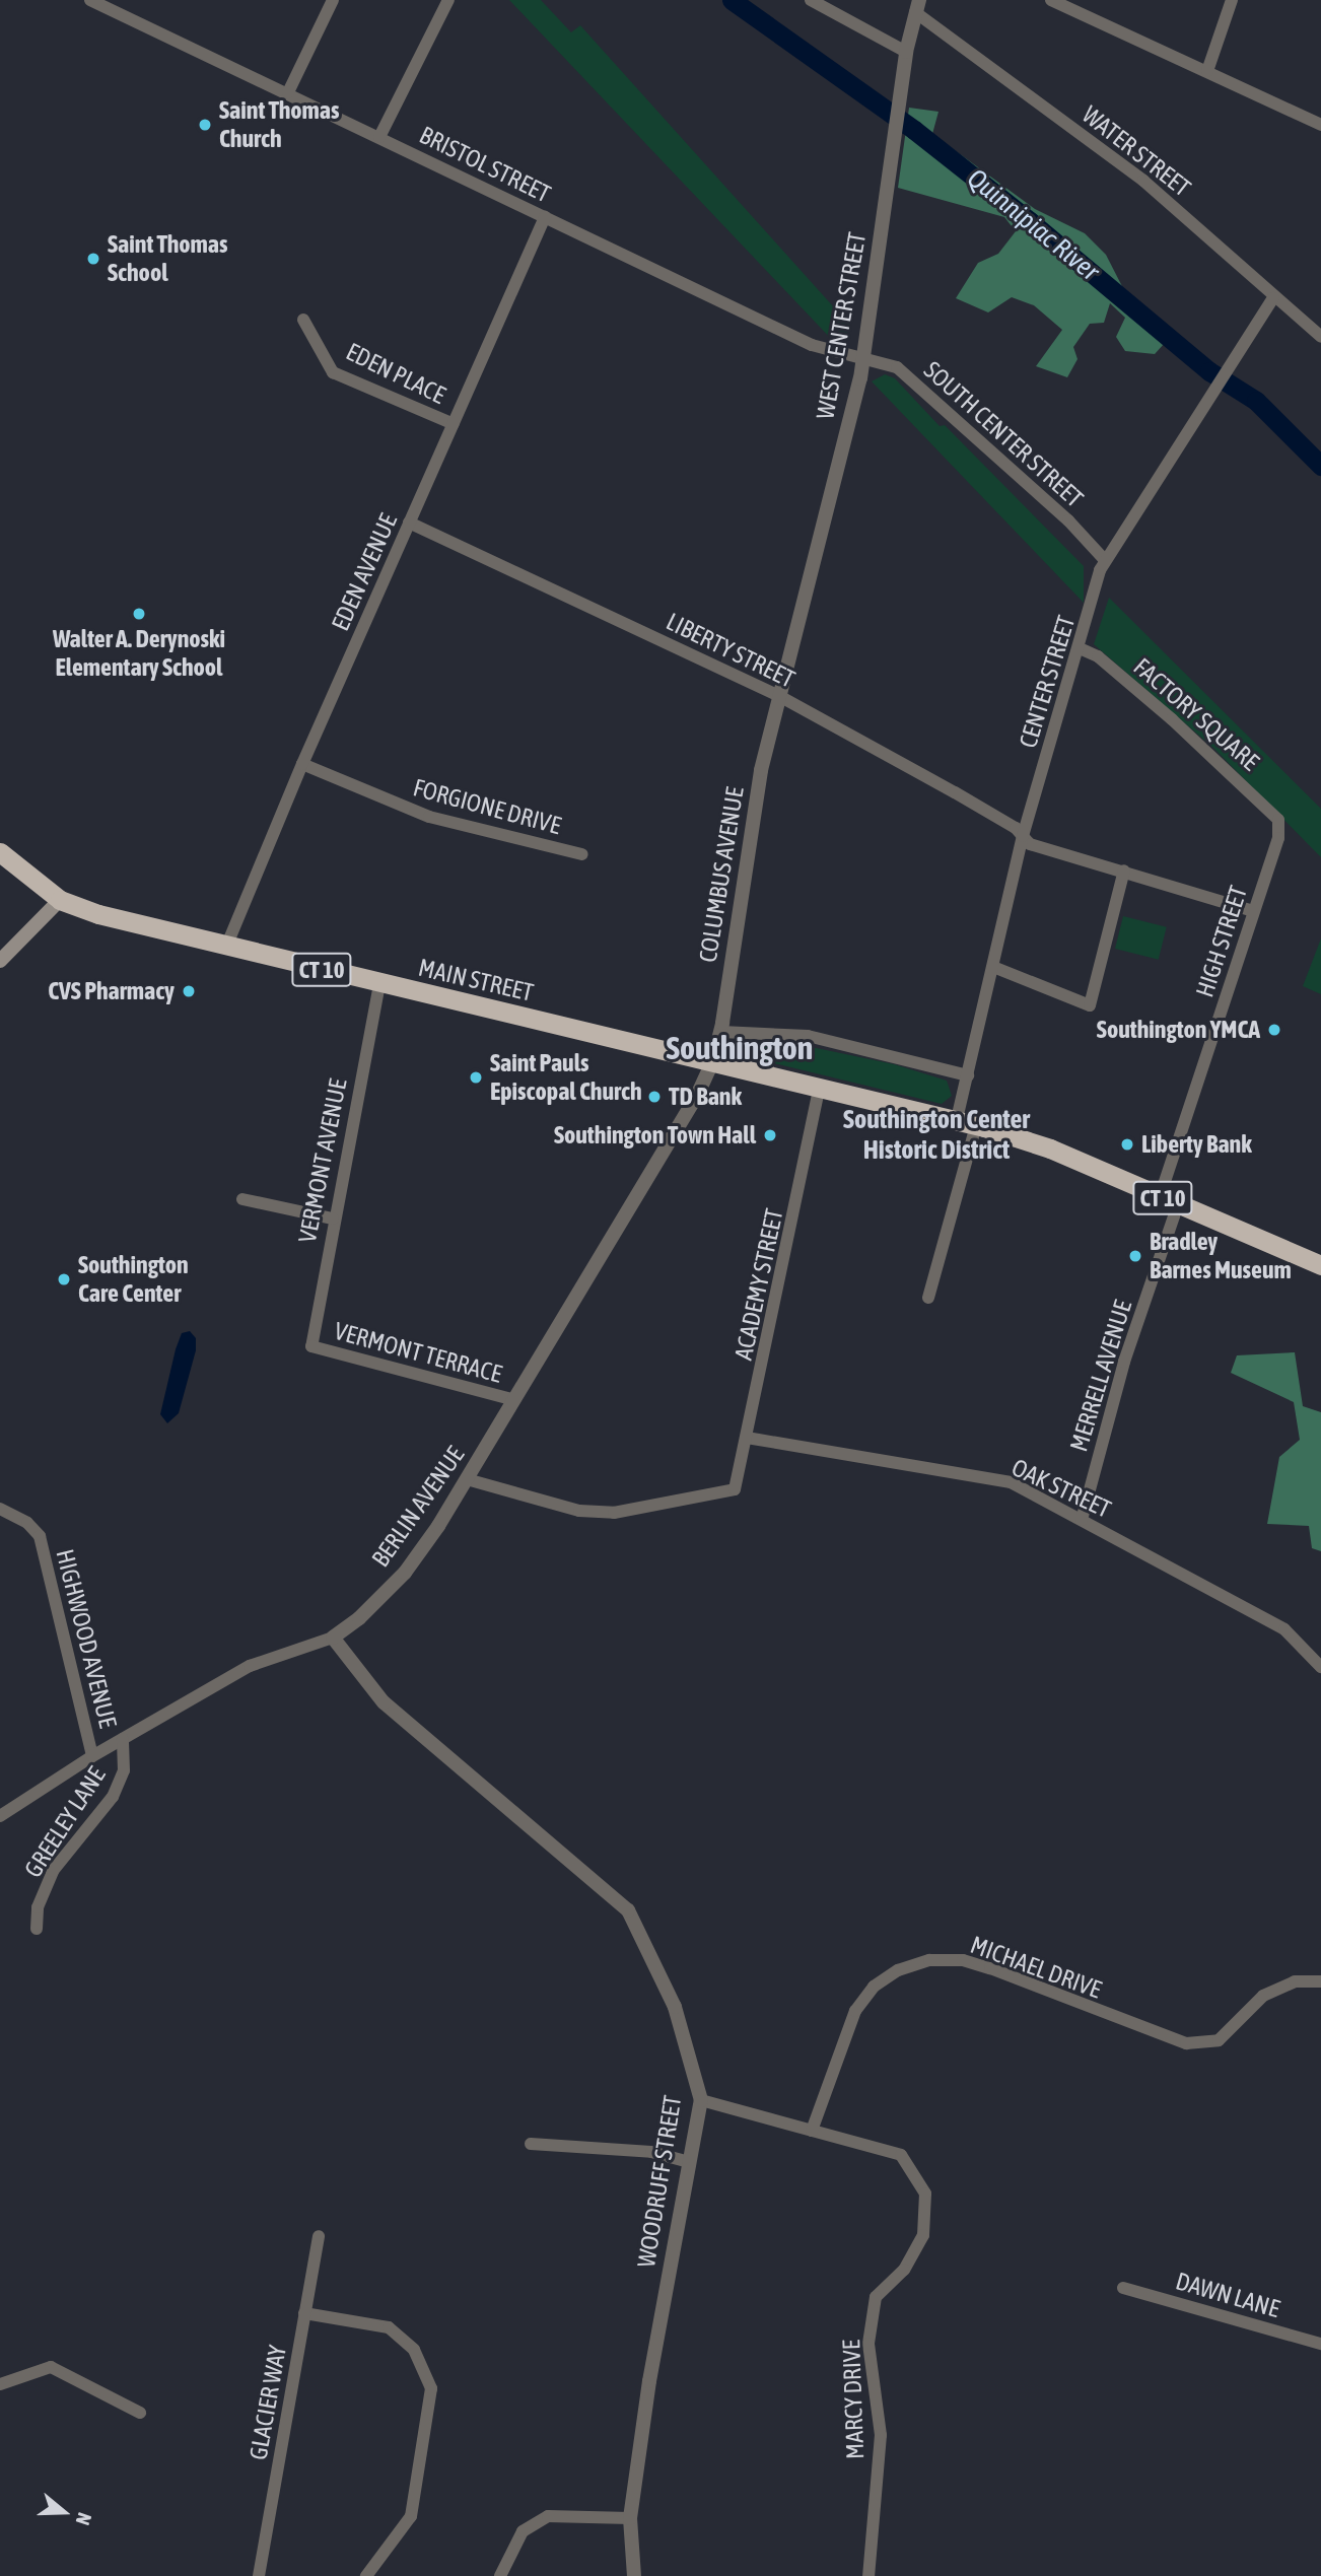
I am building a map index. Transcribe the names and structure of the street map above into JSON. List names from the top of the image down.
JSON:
{
  "streets": {
    "highway": ["CT 10", "MAIN STREET"],
    "street": [
      "WATER STREET",
      "BRISTOL STREET",
      "WEST CENTER STREET",
      "EDEN PLACE",
      "SOUTH CENTER STREET",
      "EDEN AVENUE",
      "LIBERTY STREET",
      "CENTER STREET",
      "FACTORY SQUARE",
      "FORGIONE DRIVE",
      "COLUMBUS AVENUE",
      "HIGH STREET",
      "VERMONT AVENUE",
      "ACADEMY STREET",
      "VERMONT TERRACE",
      "MERRELL AVENUE",
      "OAK STREET",
      "BERLIN AVENUE",
      "HIGHWOOD AVENUE",
      "GREELEY LANE",
      "MICHAEL DRIVE",
      "WOODRUFF STREET",
      "DAWN LANE",
      "MARCY DRIVE",
      "GLACIER WAY"
    ]
  },
  "crossings": [
    ["WATER STREET", "WEST CENTER STREET"],
    ["WATER STREET", "CENTER STREET"],
    ["BRISTOL STREET", "WEST CENTER STREET"],
    ["BRISTOL STREET", "SOUTH CENTER STREET"],
    ["BRISTOL STREET", "EDEN AVENUE"],
    ["WEST CENTER STREET", "SOUTH CENTER STREET"],
    ["WEST CENTER STREET", "LIBERTY STREET"],
    ["WEST CENTER STREET", "COLUMBUS AVENUE"],
    ["EDEN PLACE", "EDEN AVENUE"],
    ["SOUTH CENTER STREET", "CENTER STREET"],
    ["EDEN AVENUE", "LIBERTY STREET"],
    ["EDEN AVENUE", "FORGIONE DRIVE"],
    ["EDEN AVENUE", "MAIN STREET"],
    ["LIBERTY STREET", "CENTER STREET"],
    ["LIBERTY STREET", "COLUMBUS AVENUE"],
    ["LIBERTY STREET", "HIGH STREET"],
    ["CENTER STREET", "FACTORY SQUARE"],
    ["CENTER STREET", "CT 10"],
    ["CENTER STREET", "MAIN STREET"],
    ["FACTORY SQUARE", "HIGH STREET"],
    ["COLUMBUS AVENUE", "MAIN STREET"],
    ["COLUMBUS AVENUE", "BERLIN AVENUE"],
    ["HIGH STREET", "CT 10"],
    ["HIGH STREET", "MERRELL AVENUE"],
    ["CT 10", "MAIN STREET"],
    ["CT 10", "MERRELL AVENUE"],
    ["MAIN STREET", "VERMONT AVENUE"],
    ["MAIN STREET", "ACADEMY STREET"],
    ["MAIN STREET", "BERLIN AVENUE"],
    ["VERMONT AVENUE", "VERMONT TERRACE"],
    ["ACADEMY STREET", "OAK STREET"],
    ["ACADEMY STREET", "BERLIN AVENUE"],
    ["VERMONT TERRACE", "BERLIN AVENUE"],
    ["MERRELL AVENUE", "OAK STREET"],
    ["BERLIN AVENUE", "HIGHWOOD AVENUE"],
    ["BERLIN AVENUE", "GREELEY LANE"],
    ["BERLIN AVENUE", "WOODRUFF STREET"],
    ["MICHAEL DRIVE", "MARCY DRIVE"],
    ["WOODRUFF STREET", "MARCY DRIVE"]
  ],
  "districts": ["Southington", "Southington Center Historic District"],
  "water": ["Quinnipiac River"],
  "places": [
    "Saint Thomas Church",
    "Saint Thomas School",
    "Walter A. Derynoski Elementary School",
    "CVS Pharmacy",
    "Southington YMCA",
    "Saint Pauls Episcopal Church",
    "TD Bank",
    "Southington Town Hall",
    "Liberty Bank",
    "Bradley Barnes Museum",
    "Southington Care Center"
  ],
  "north": "right"
}
